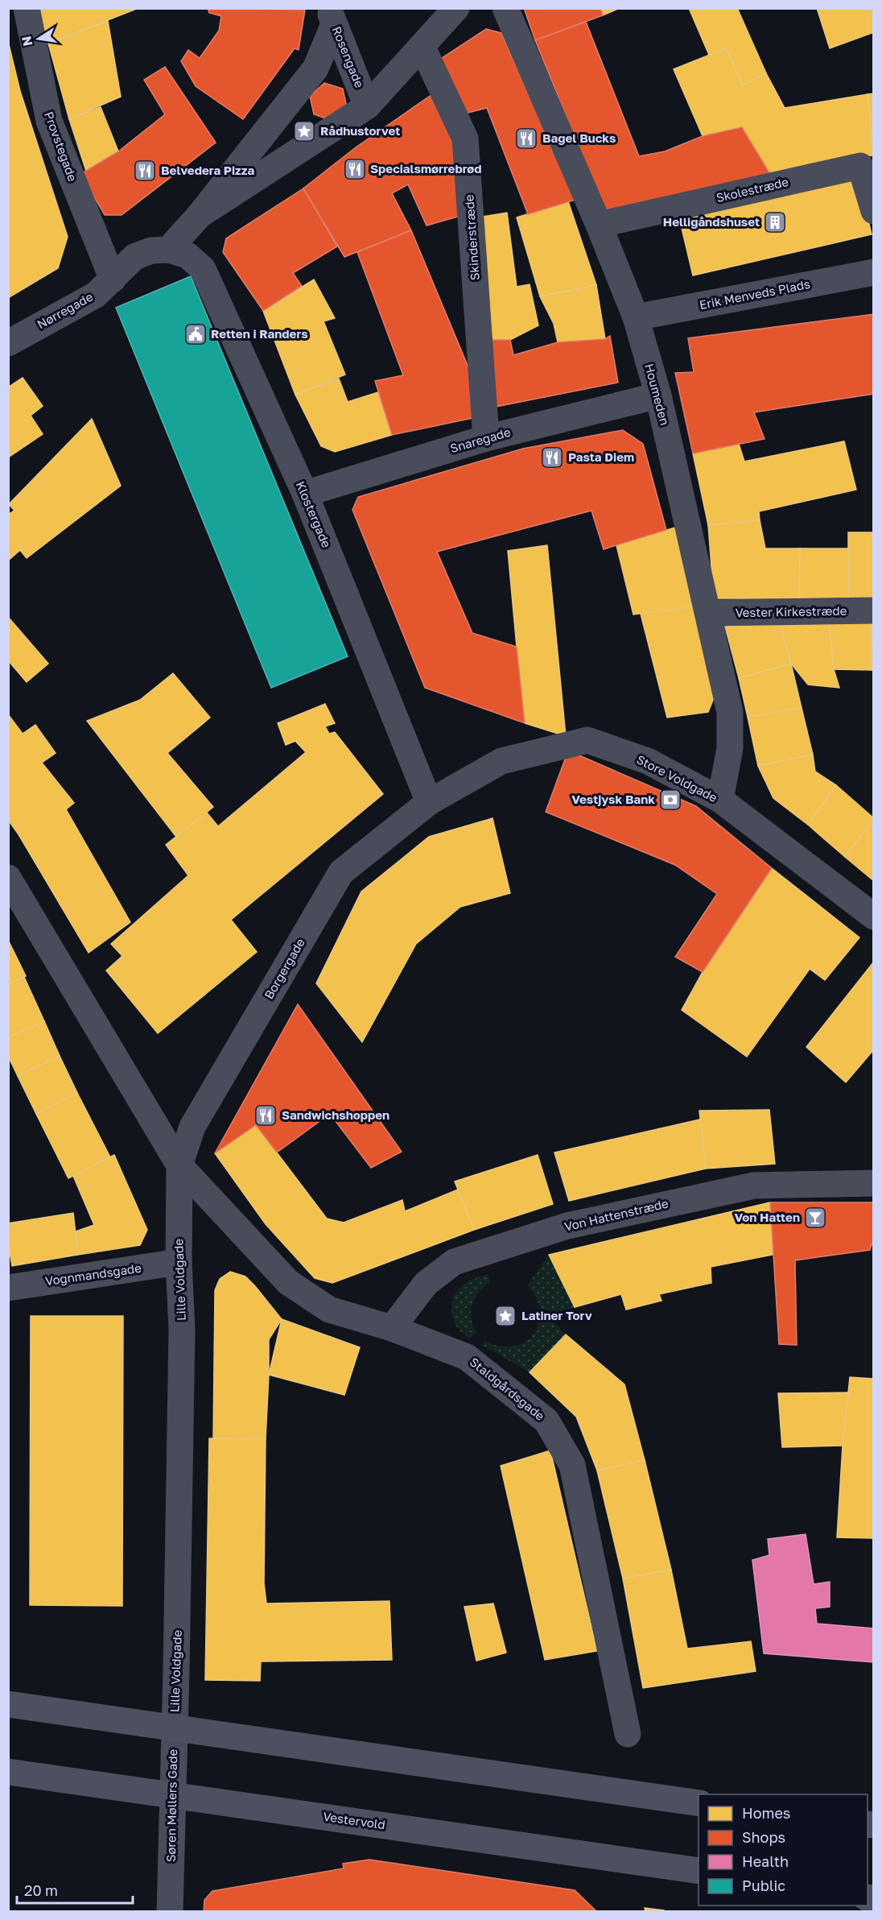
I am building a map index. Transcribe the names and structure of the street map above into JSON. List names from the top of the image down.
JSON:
{
  "streets": {
    "main road": ["Vestervold"],
    "street": [
      "Rosengade",
      "Provstegade",
      "Skolestræde",
      "Skinderstræde",
      "Erik Menveds Plads",
      "Nørregade",
      "Houmeden",
      "Snaregade",
      "Klostergade",
      "Vester Kirkestræde",
      "Store Voldgade",
      "Borgergade",
      "Von Hattenstræde",
      "Vognmandsgade",
      "Lille Voldgade",
      "Staldgårdsgade",
      "Søren Møllers Gade"
    ]
  },
  "crossings": [
    ["Provstegade", "Nørregade"],
    ["Skolestræde", "Houmeden"],
    ["Skinderstræde", "Snaregade"],
    ["Erik Menveds Plads", "Houmeden"],
    ["Nørregade", "Klostergade"],
    ["Houmeden", "Snaregade"],
    ["Houmeden", "Vester Kirkestræde"],
    ["Houmeden", "Store Voldgade"],
    ["Snaregade", "Klostergade"],
    ["Klostergade", "Store Voldgade"],
    ["Klostergade", "Borgergade"],
    ["Store Voldgade", "Borgergade"],
    ["Borgergade", "Lille Voldgade"],
    ["Borgergade", "Staldgårdsgade"],
    ["Von Hattenstræde", "Staldgårdsgade"],
    ["Vognmandsgade", "Lille Voldgade"],
    ["Lille Voldgade", "Staldgårdsgade"],
    ["Lille Voldgade", "Søren Møllers Gade"],
    ["Søren Møllers Gade", "Vestervold"]
  ],
  "places": {
    "place": ["Rådhustorvet", "Latiner Torv"],
    "restaurant": [
      "Bagel Bucks",
      "Specialsmørrebrød",
      "Belvedera Pizza",
      "Pasta Diem",
      "Sandwichshoppen"
    ],
    "building": ["Helligåndshuset"],
    "public building": ["Retten i Randers"],
    "bank": ["Vestjysk Bank"],
    "bar": ["Von Hatten"]
  },
  "legend": [
    "Homes",
    "Shops",
    "Health",
    "Public"
  ],
  "scale_bar": "20 m",
  "north": "left"
}
